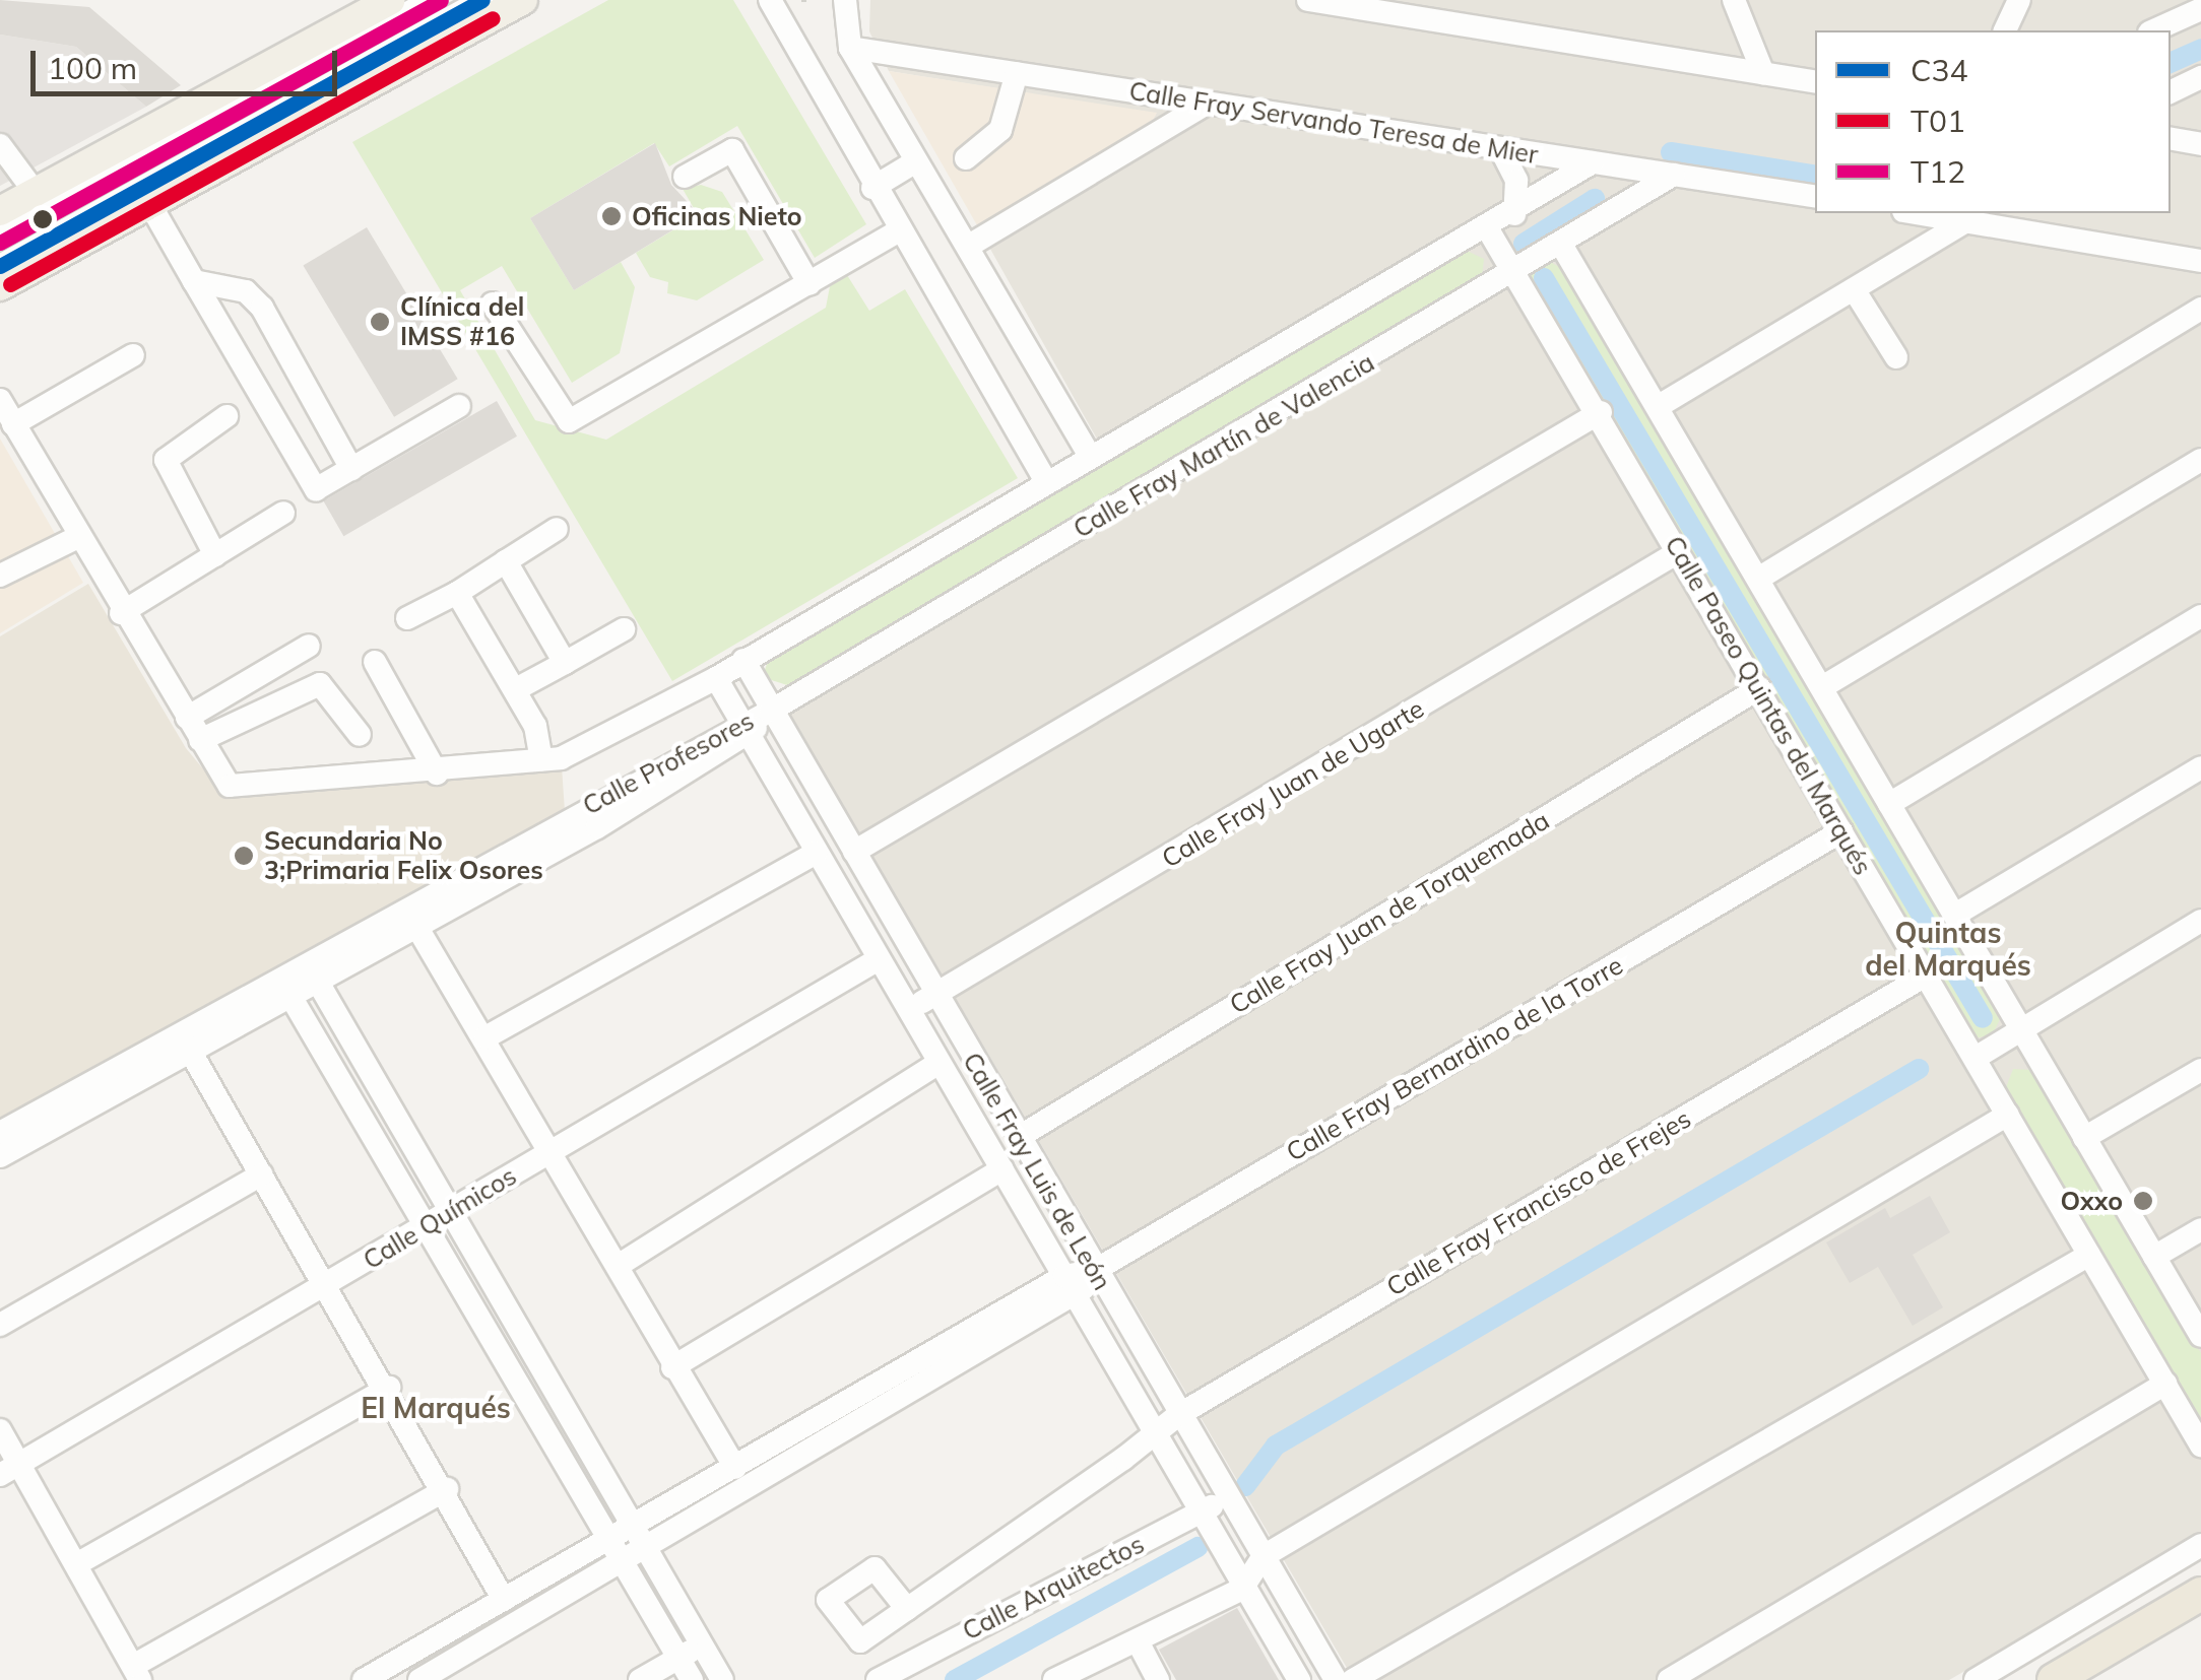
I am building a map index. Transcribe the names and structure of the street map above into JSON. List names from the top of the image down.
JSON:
{
  "streets": {
    "street": [
      "Calle Fray Servando Teresa de Mier",
      "Calle Fray Martín de Valencia",
      "Calle Paseo Quintas del Marqués",
      "Calle Profesores",
      "Calle Fray Juan de Ugarte",
      "Calle Fray Juan de Torquemada",
      "Calle Fray Bernardino de la Torre",
      "Calle Fray Luis de León",
      "Calle Fray Francisco de Frejes",
      "Calle Químicos",
      "Calle Arquitectos"
    ]
  },
  "crossings": [
    ["Calle Fray Servando Teresa de Mier", "Calle Fray Martín de Valencia"],
    ["Calle Fray Martín de Valencia", "Calle Paseo Quintas del Marqués"],
    ["Calle Fray Martín de Valencia", "Calle Profesores"],
    ["Calle Fray Martín de Valencia", "Calle Fray Luis de León"],
    ["Calle Paseo Quintas del Marqués", "Calle Fray Juan de Ugarte"],
    ["Calle Paseo Quintas del Marqués", "Calle Fray Juan de Torquemada"],
    ["Calle Paseo Quintas del Marqués", "Calle Fray Bernardino de la Torre"],
    ["Calle Paseo Quintas del Marqués", "Calle Fray Francisco de Frejes"],
    ["Calle Profesores", "Calle Fray Luis de León"],
    ["Calle Fray Juan de Ugarte", "Calle Fray Luis de León"],
    ["Calle Fray Juan de Torquemada", "Calle Fray Luis de León"],
    ["Calle Fray Bernardino de la Torre", "Calle Fray Luis de León"],
    ["Calle Fray Luis de León", "Calle Fray Francisco de Frejes"],
    ["Calle Fray Luis de León", "Calle Químicos"],
    ["Calle Fray Luis de León", "Calle Arquitectos"]
  ],
  "districts": ["Quintas del Marqués", "El Marqués"],
  "places": [
    "Oficinas Nieto",
    "Clínica del IMSS #16",
    "Secundaria No 3;Primaria Felix Osores",
    "Oxxo"
  ],
  "lines": ["transit line C34", "transit line T12", "transit line T01"],
  "legend": ["C34", "T01", "T12"],
  "scale_bar": "100 m"
}
